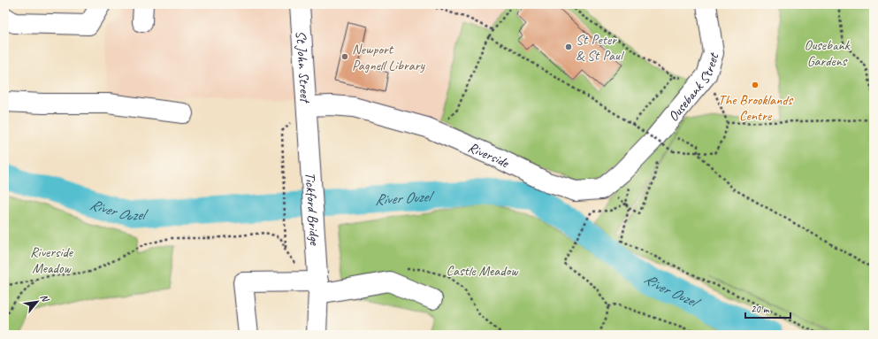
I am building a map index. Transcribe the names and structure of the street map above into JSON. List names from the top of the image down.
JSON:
{
  "streets": {
    "street": [
      "St John Street",
      "Ousebank Street",
      "Riverside",
      "Tickford Bridge"
    ]
  },
  "crossings": [
    ["St John Street", "Riverside"],
    ["St John Street", "Tickford Bridge"],
    ["Ousebank Street", "Riverside"]
  ],
  "water": ["River Ouzel"],
  "parks": ["Ousebank Gardens", "Riverside Meadow", "Castle Meadow"],
  "places": ["St Peter & St Paul", "Newport Pagnell Library", "The Brooklands Centre"],
  "scale_bar": "20 m",
  "north": "top right"
}
